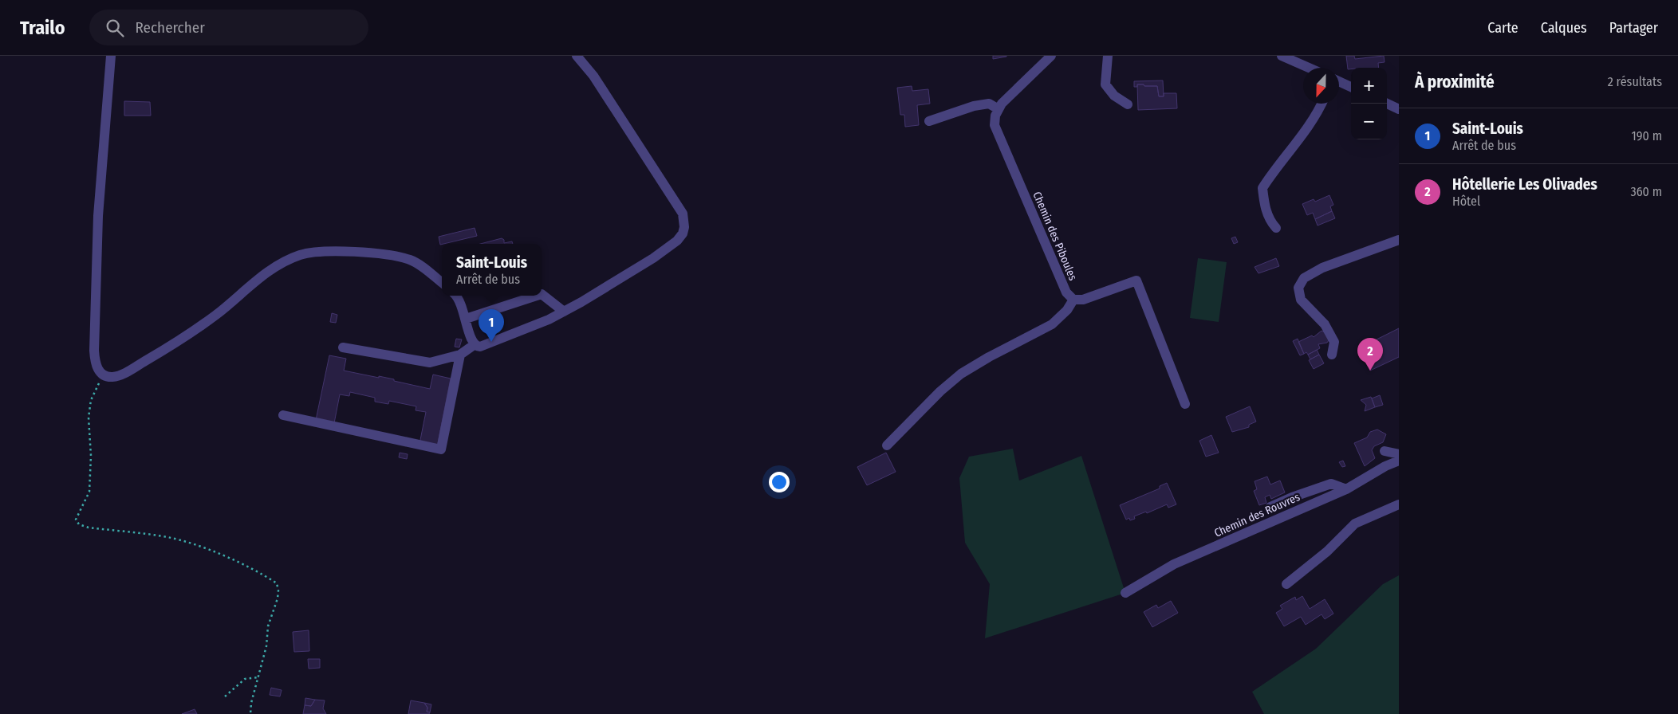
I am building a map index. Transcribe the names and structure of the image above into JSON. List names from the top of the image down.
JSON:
{
  "streets": {
    "street": ["Chemin des Piboules", "Chemin des Rouvres"]
  },
  "north": "bottom",
  "page": {
    "header": "Trailo",
    "search": "Rechercher",
    "nav": ["Carte", "Calques", "Partager"],
    "heading": ["À proximité", "2 résultats"],
    "map_buttons": ["+", "−"],
    "list": [
      {
        "mark": "1",
        "name": "Saint-Louis",
        "note": "Arrêt de bus",
        "value": "190 m"
      },
      {
        "mark": "2",
        "name": "Hôtellerie Les Olivades",
        "note": "Hôtel",
        "value": "360 m"
      }
    ],
    "popup": ["Saint-Louis", "Arrêt de bus"],
    "pins": ["1", "2"]
  }
}
